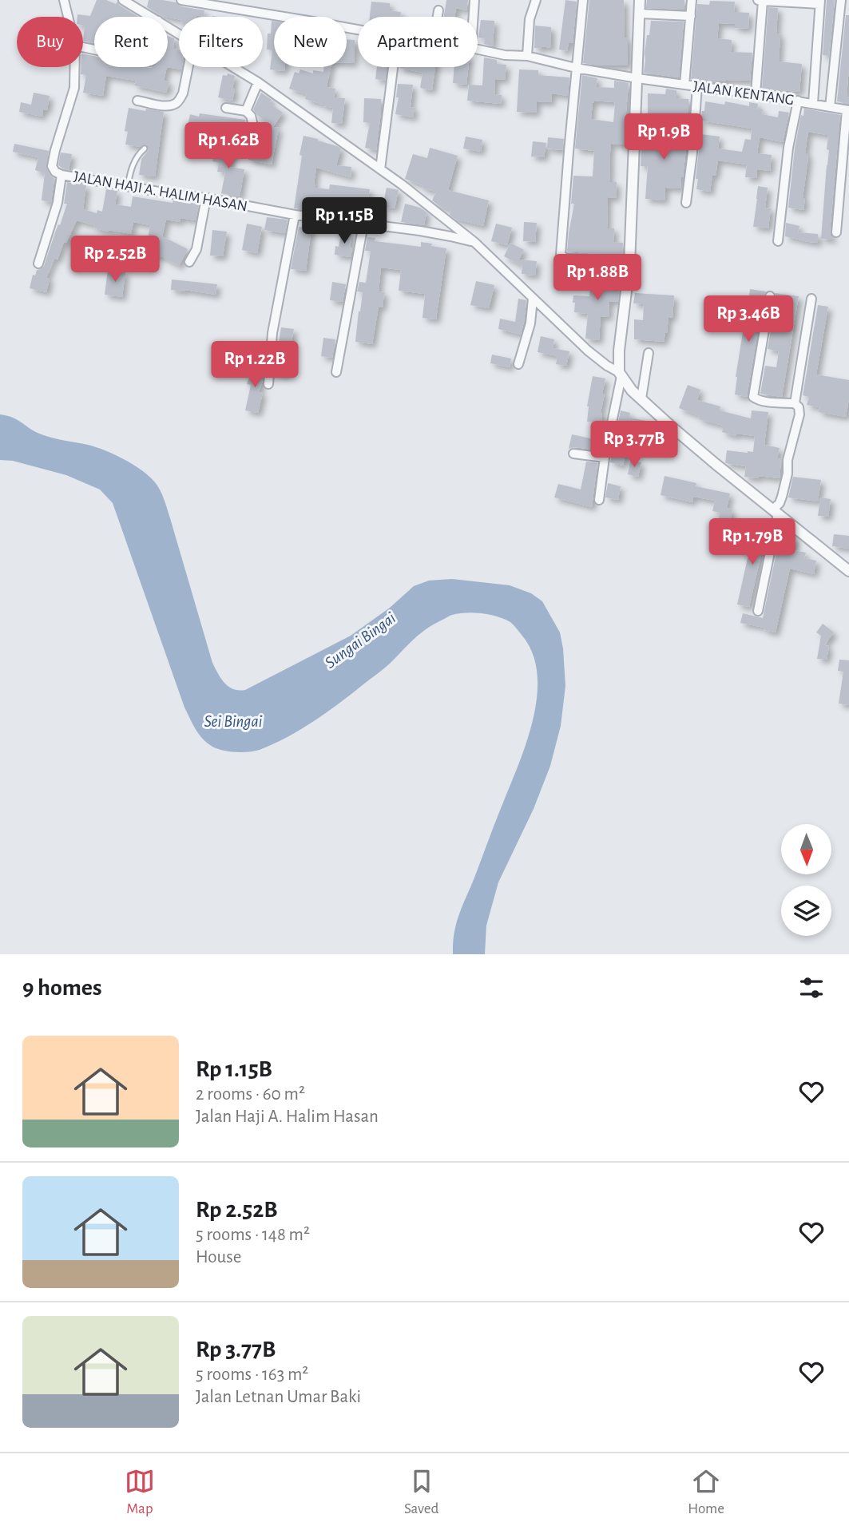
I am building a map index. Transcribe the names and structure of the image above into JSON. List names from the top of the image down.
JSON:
{
  "streets": {
    "street": ["JALAN KENTANG", "JALAN HAJI A. HALIM HASAN"]
  },
  "water": ["Sungai Bingai", "Sei Bingai"],
  "north": "bottom",
  "page": {
    "chip": [
      "Buy",
      "Rent",
      "Filters",
      "New",
      "Apartment"
    ],
    "price": [
      "Rp 1.9B",
      "Rp 1.62B",
      "Rp 1.15B",
      "Rp 2.52B",
      "Rp 1.88B",
      "Rp 3.46B",
      "Rp 1.22B",
      "Rp 3.77B",
      "Rp 1.79B"
    ],
    "heading": "9 homes",
    "list": [
      {
        "name": "Rp 1.15B",
        "note": "2 rooms · 60 m² · Jalan Haji A. Halim Hasan"
      },
      {
        "name": "Rp 2.52B",
        "note": "5 rooms · 148 m² · House"
      },
      {
        "name": "Rp 3.77B",
        "note": "5 rooms · 163 m² · Jalan Letnan Umar Baki"
      }
    ],
    "tabs": ["Map", "Saved", "Home"]
  }
}
